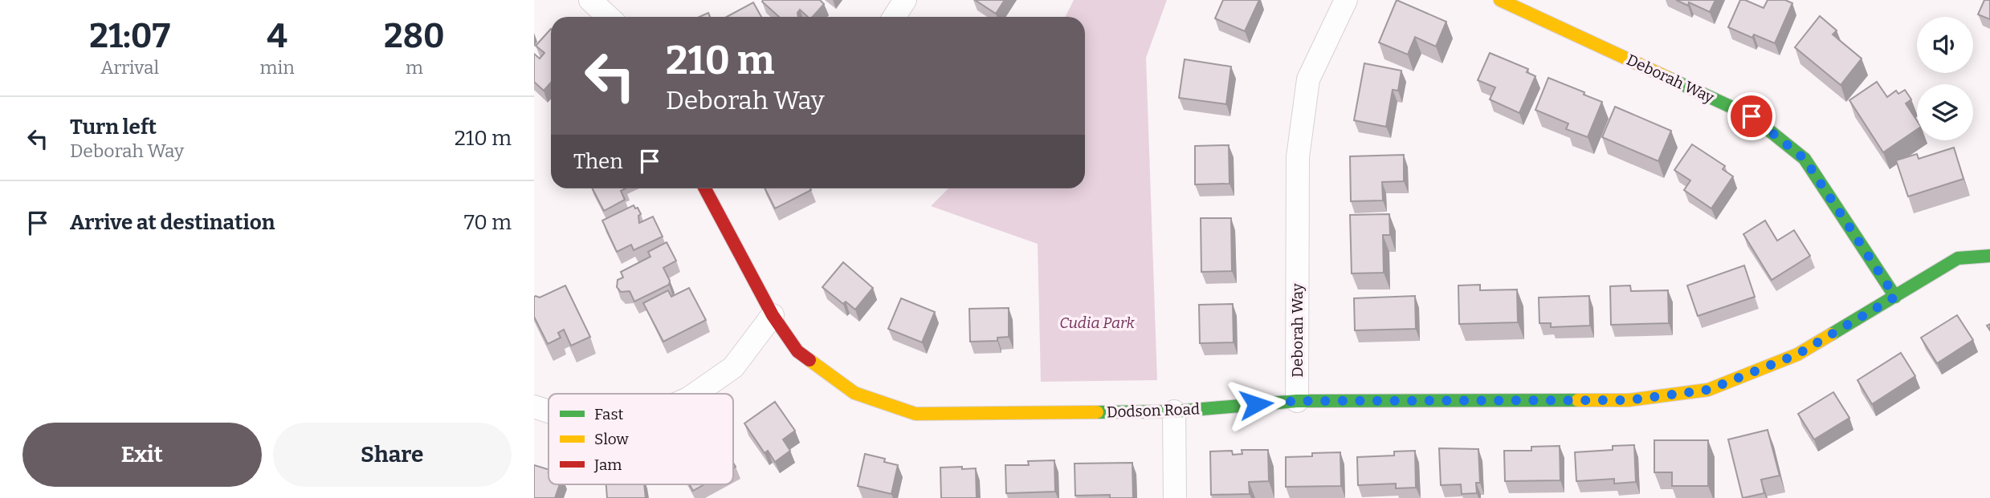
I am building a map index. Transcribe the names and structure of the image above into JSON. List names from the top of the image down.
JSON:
{
  "streets": {
    "street": ["Deborah Way", "Dodson Road"]
  },
  "crossings": [
    ["Deborah Way", "Dodson Road"]
  ],
  "parks": ["Cudia Park"],
  "legend": ["Fast", "Slow", "Jam"],
  "page": {
    "eta": [
      "21:07",
      "Arrival",
      "4",
      "min",
      "280",
      "m"
    ],
    "turn": ["210 m", "Deborah Way"],
    "list": [
      {
        "name": "Turn left",
        "note": "Deborah Way",
        "value": "210 m"
      },
      {
        "name": "Arrive at destination",
        "value": "70 m"
      }
    ],
    "then": "Then",
    "buttons": ["Exit", "Share"]
  }
}
